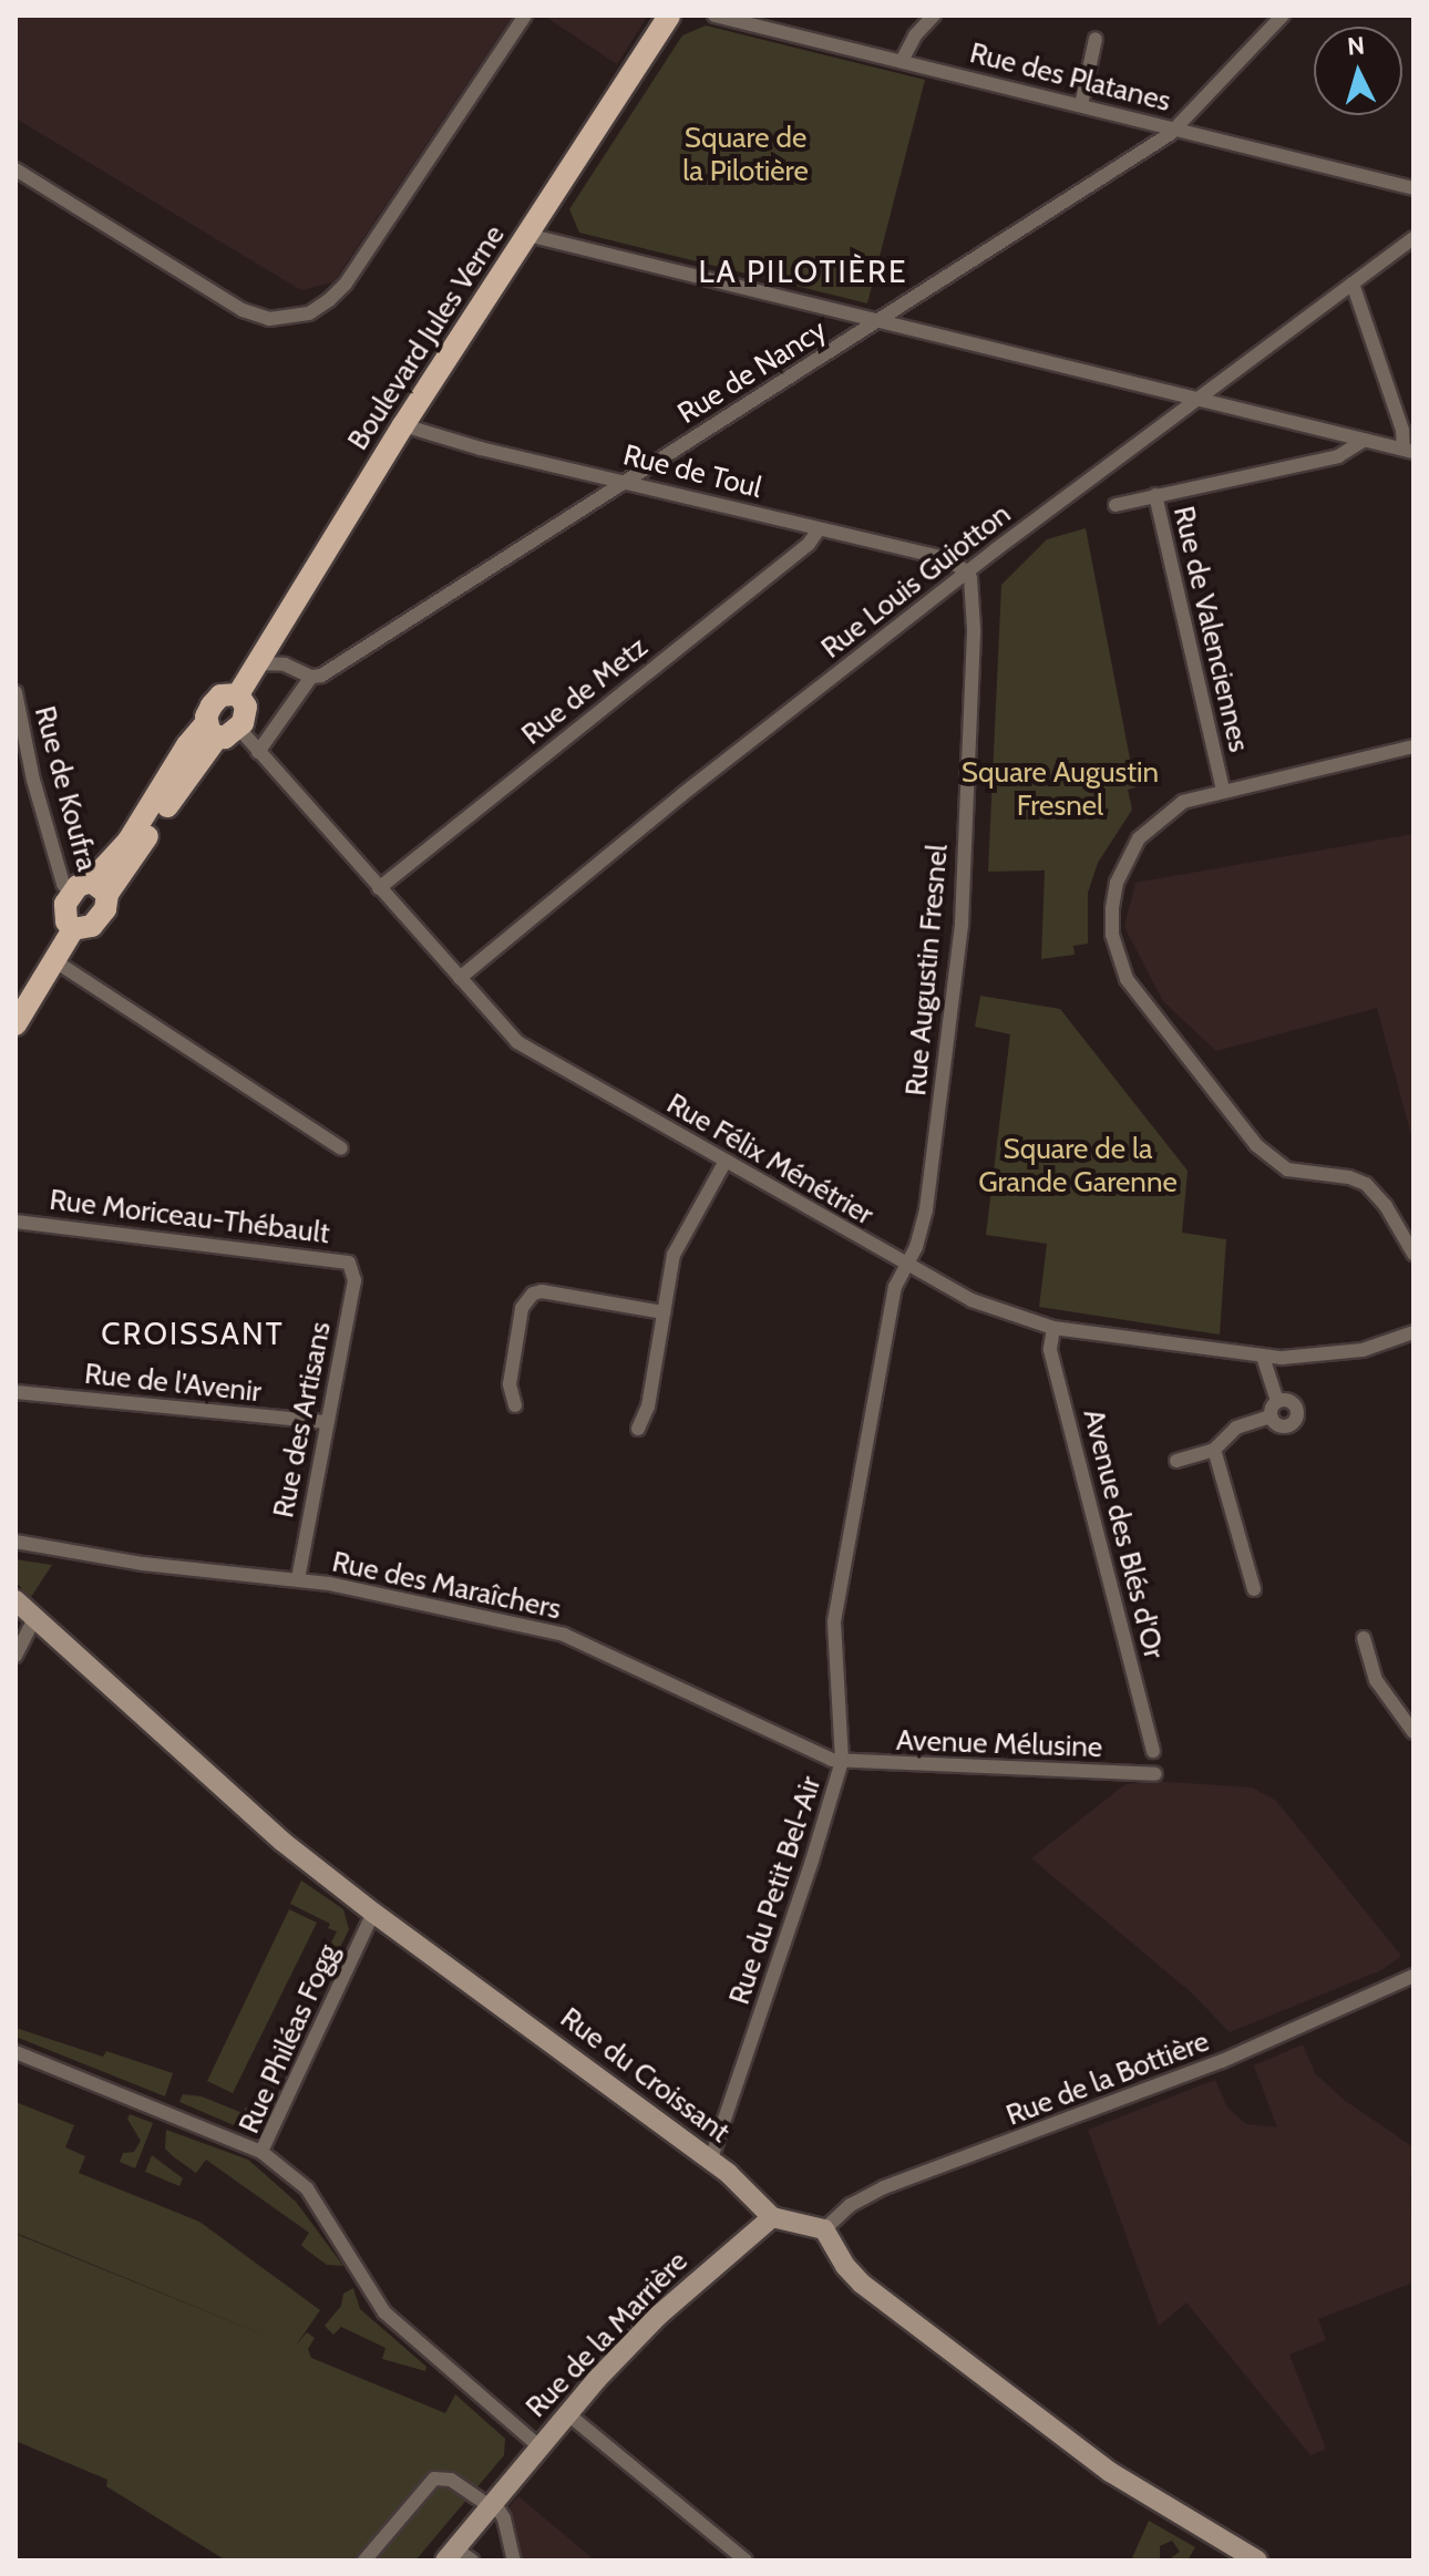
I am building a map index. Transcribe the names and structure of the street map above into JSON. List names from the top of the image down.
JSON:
{
  "streets": {
    "main road": ["Boulevard Jules Verne"],
    "street": [
      "Rue des Platanes",
      "Rue de Nancy",
      "Rue de Toul",
      "Rue Louis Guiotton",
      "Rue de Valenciennes",
      "Rue de Metz",
      "Rue de Koufra",
      "Rue Augustin Fresnel",
      "Rue Félix Ménétrier",
      "Rue Moriceau-Thébault",
      "Rue de l'Avenir",
      "Rue des Artisans",
      "Avenue des Blés d'Or",
      "Rue des Maraîchers",
      "Avenue Mélusine",
      "Rue du Petit Bel-Air",
      "Rue Philéas Fogg",
      "Rue du Croissant",
      "Rue de la Bottière",
      "Rue de la Marrière"
    ]
  },
  "crossings": [
    ["Rue des Platanes", "Rue de Nancy"],
    ["Boulevard Jules Verne", "Rue de Toul"],
    ["Boulevard Jules Verne", "Rue Félix Ménétrier"],
    ["Rue de Nancy", "Rue de Toul"],
    ["Rue de Nancy", "Rue Félix Ménétrier"],
    ["Rue de Toul", "Rue Louis Guiotton"],
    ["Rue de Toul", "Rue de Metz"],
    ["Rue de Toul", "Rue Augustin Fresnel"],
    ["Rue Louis Guiotton", "Rue Augustin Fresnel"],
    ["Rue Louis Guiotton", "Rue Félix Ménétrier"],
    ["Rue de Metz", "Rue Félix Ménétrier"],
    ["Rue Augustin Fresnel", "Rue Félix Ménétrier"],
    ["Rue Augustin Fresnel", "Rue du Petit Bel-Air"],
    ["Rue Félix Ménétrier", "Avenue des Blés d'Or"],
    ["Rue Félix Ménétrier", "Rue du Petit Bel-Air"],
    ["Rue Moriceau-Thébault", "Rue des Artisans"],
    ["Rue de l'Avenir", "Rue des Artisans"],
    ["Rue des Artisans", "Rue des Maraîchers"],
    ["Rue des Maraîchers", "Avenue Mélusine"],
    ["Rue des Maraîchers", "Rue du Petit Bel-Air"],
    ["Avenue Mélusine", "Rue du Petit Bel-Air"],
    ["Rue du Petit Bel-Air", "Rue du Croissant"],
    ["Rue Philéas Fogg", "Rue du Croissant"],
    ["Rue Philéas Fogg", "Rue de la Marrière"],
    ["Rue du Croissant", "Rue de la Marrière"]
  ],
  "districts": ["LA PILOTIÈRE", "CROISSANT"],
  "parks": ["Square de la Pilotière", "Square Augustin Fresnel", "Square de la Grande Garenne"],
  "north": "top"
}
